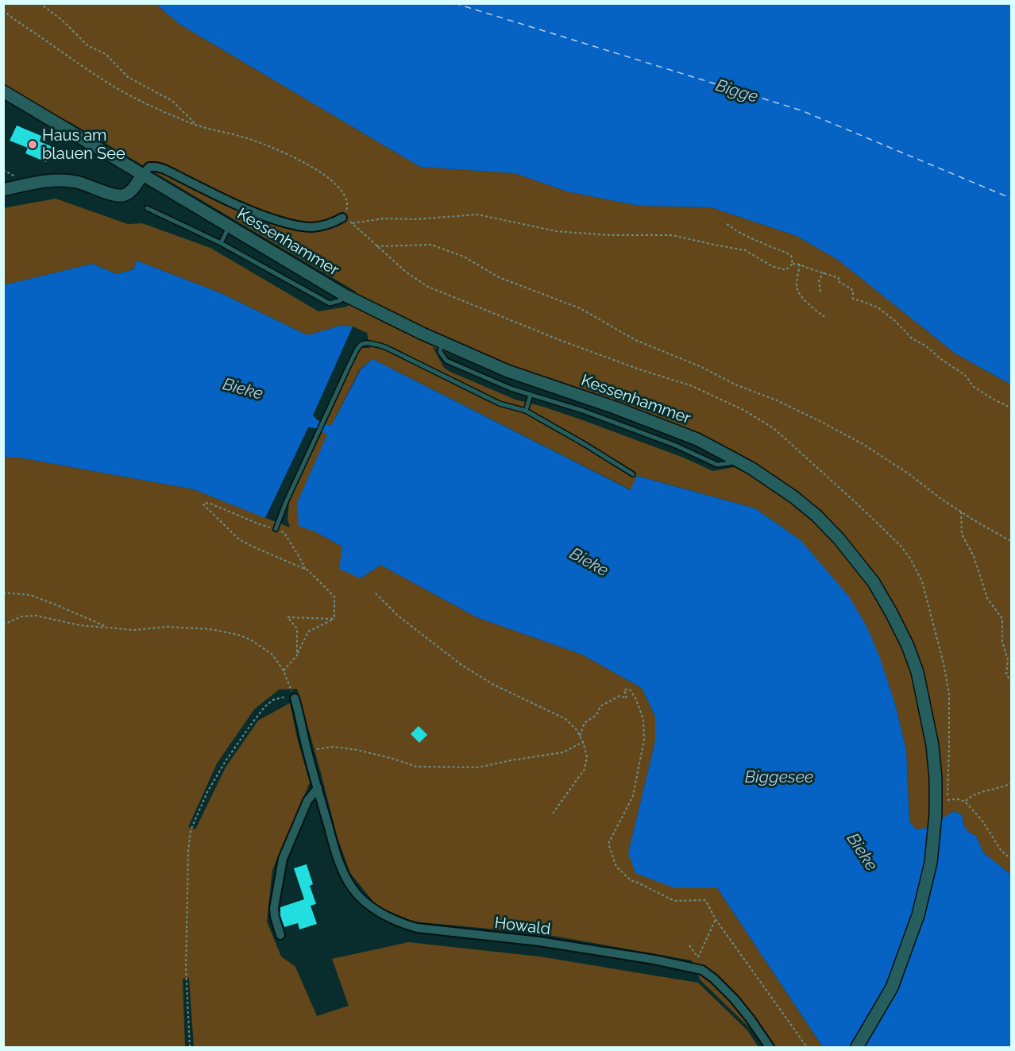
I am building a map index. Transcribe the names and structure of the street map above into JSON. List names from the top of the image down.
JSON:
{
  "streets": {
    "main road": ["Kessenhammer"],
    "street": ["Howald"]
  },
  "water": ["Bigge", "Bieke", "Biggesee"],
  "places": ["Haus am blauen See"]
}
